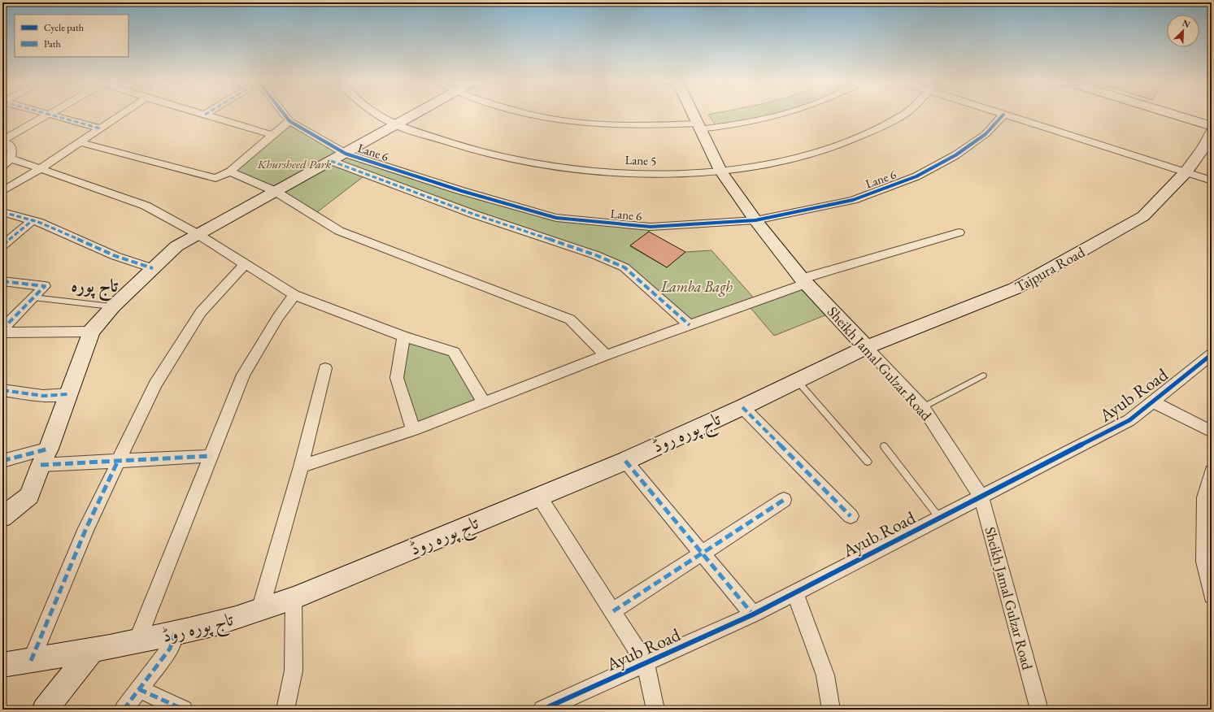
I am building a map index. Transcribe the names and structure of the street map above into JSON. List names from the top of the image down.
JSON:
{
  "streets": {
    "main road": ["Tajpura Road", "Sheikh Jamal Gulzar Road", "تاج پورہ روڈ"],
    "street": ["Lane 6", "Lane 5", "Ayub Road"]
  },
  "crossings": [
    ["Lane 6", "Sheikh Jamal Gulzar Road"],
    ["Lane 5", "Sheikh Jamal Gulzar Road"],
    ["Tajpura Road", "Sheikh Jamal Gulzar Road"],
    ["Tajpura Road", "تاج پورہ روڈ"],
    ["Sheikh Jamal Gulzar Road", "Ayub Road"],
    ["Sheikh Jamal Gulzar Road", "تاج پورہ روڈ"]
  ],
  "districts": ["تاج پورہ"],
  "parks": ["Khursheed Park", "Lamba Bagh"],
  "legend": ["Cycle path", "Path"],
  "north": "top right"
}
